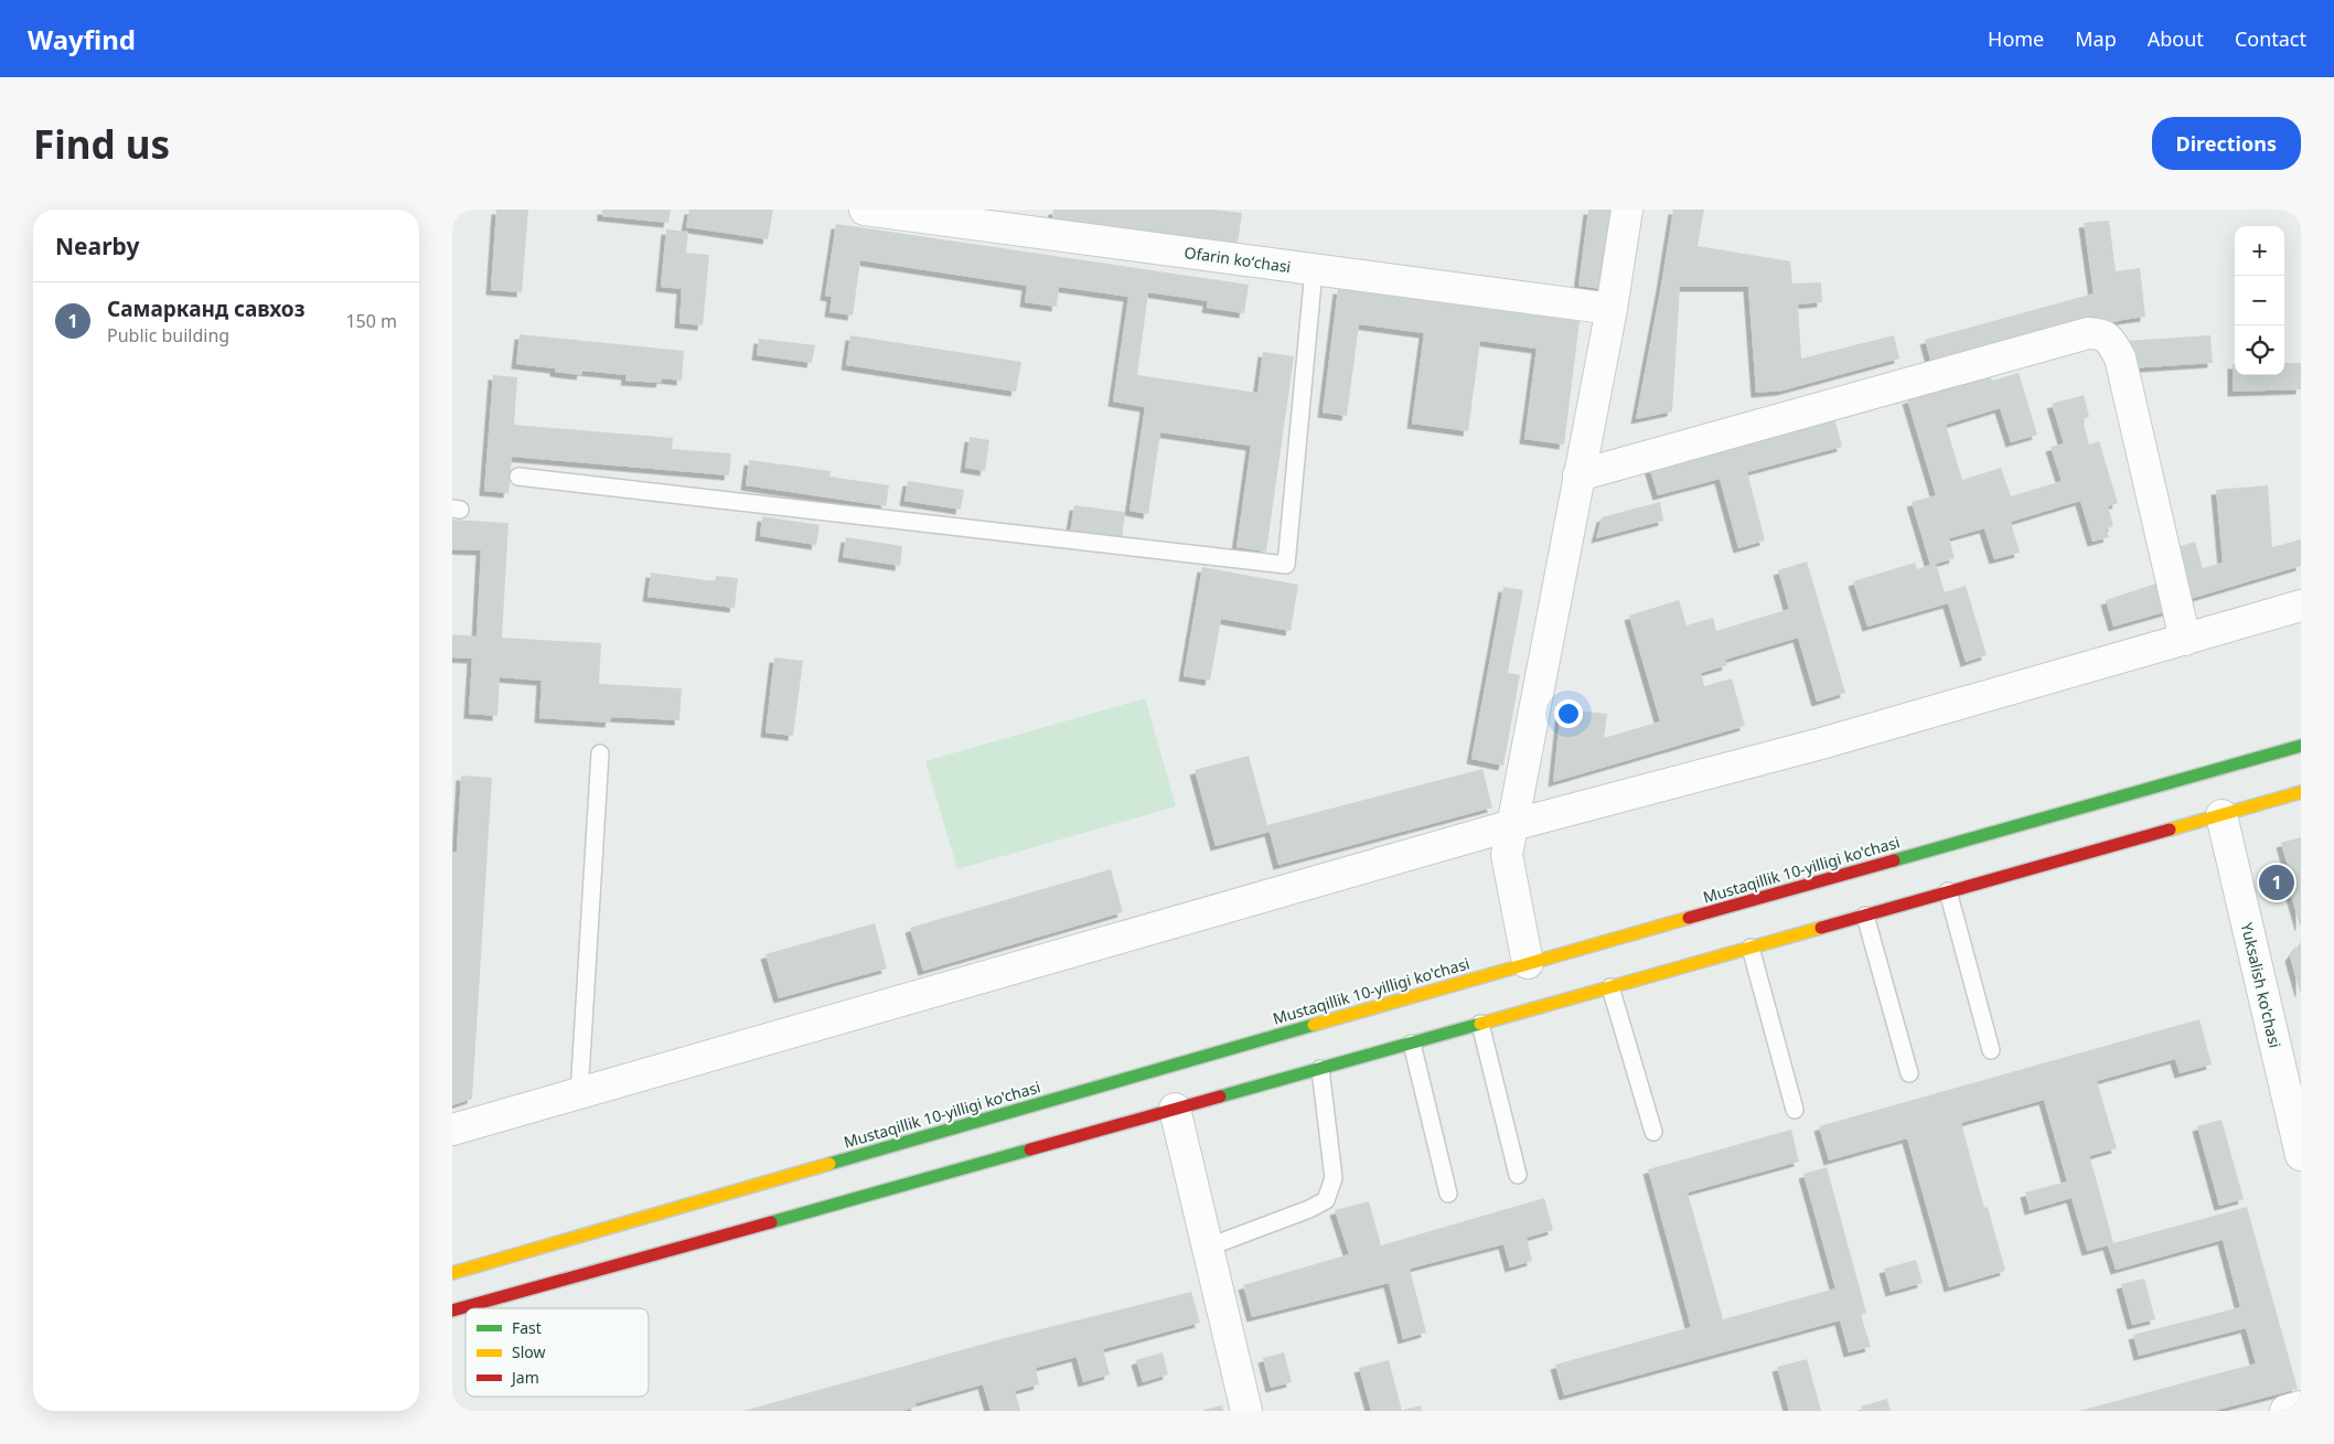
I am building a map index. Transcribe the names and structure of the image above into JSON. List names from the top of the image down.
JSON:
{
  "streets": {
    "main road": ["Mustaqillik 10-yilligi ko'chasi"],
    "street": ["Ofarin koʻchasi", "Yuksalish ko'chasi"]
  },
  "legend": ["Fast", "Slow", "Jam"],
  "page": {
    "header": "Wayfind",
    "nav": [
      "Home",
      "Map",
      "About",
      "Contact"
    ],
    "buttons": "Directions",
    "title": "Find us",
    "heading": "Nearby",
    "map_buttons": ["+", "−"],
    "list": [
      {
        "mark": "1",
        "name": "Самарканд савхоз",
        "note": "Public building",
        "value": "150 m"
      }
    ],
    "pins": "1"
  }
}
